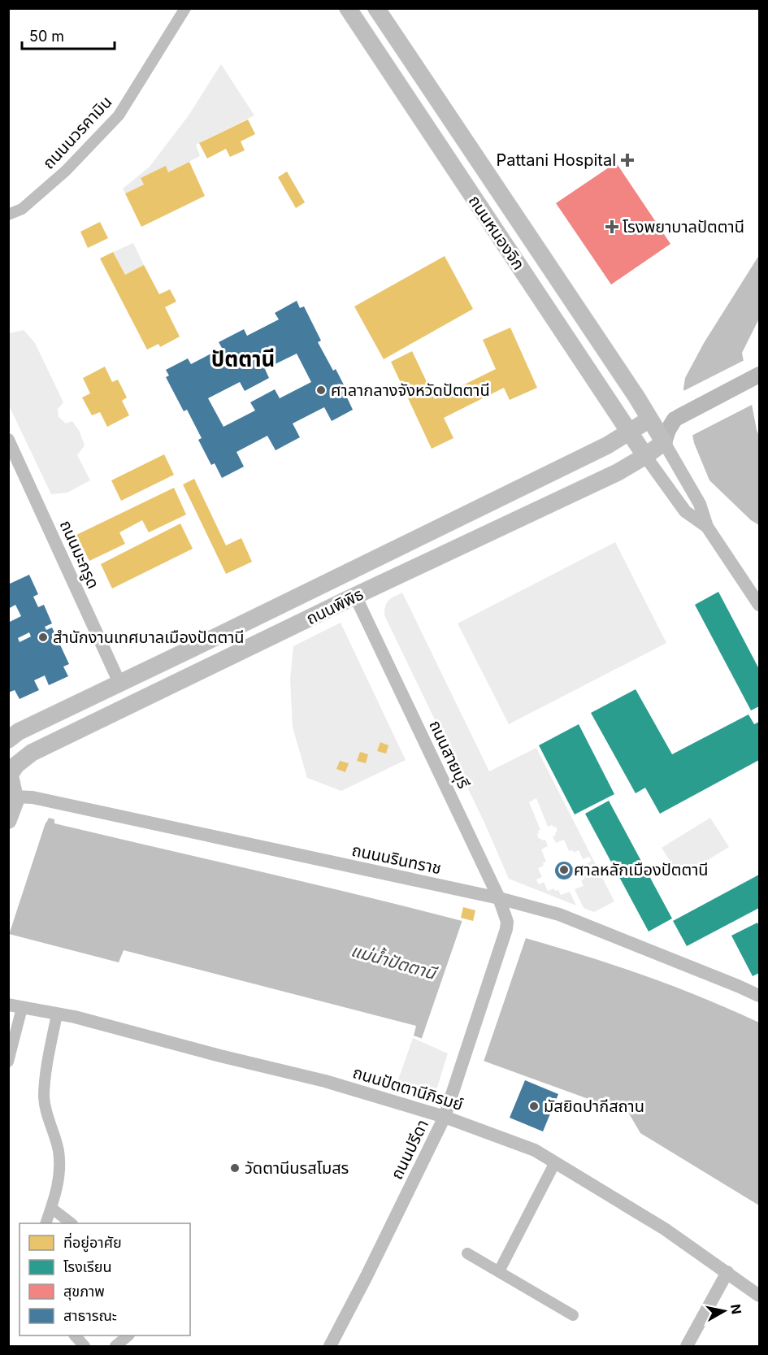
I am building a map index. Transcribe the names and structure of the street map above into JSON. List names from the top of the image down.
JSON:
{
  "streets": {
    "main road": ["ถนนหนองจิก", "ถนนพิพิธ"],
    "street": [
      "ถนนนวรคามิน",
      "ถนนมะกรูด",
      "ถนนสายบุรี",
      "ถนนนรินทราช",
      "ถนนปัตตานีภิรมย์",
      "ถนนปรีดา"
    ]
  },
  "crossings": [
    ["ถนนหนองจิก", "ถนนพิพิธ"],
    ["ถนนมะกรูด", "ถนนพิพิธ"],
    ["ถนนพิพิธ", "ถนนสายบุรี"],
    ["ถนนพิพิธ", "ถนนนรินทราช"],
    ["ถนนสายบุรี", "ถนนนรินทราช"],
    ["ถนนสายบุรี", "ถนนปรีดา"],
    ["ถนนปัตตานีภิรมย์", "ถนนปรีดา"]
  ],
  "districts": ["ปัตตานี"],
  "water": ["แม่น้ำปัตตานี"],
  "places": {
    "health": ["Pattani Hospital", "โรงพยาบาลปัตตานี"],
    "other": [
      "ศาลากลางจังหวัดปัตตานี",
      "สำนักงานเทศบาลเมืองปัตตานี",
      "ศาลหลักเมืองปัตตานี",
      "มัสยิดปากีสถาน",
      "วัดตานีนรสโมสร"
    ]
  },
  "legend": [
    "ที่อยู่อาศัย",
    "โรงเรียน",
    "สุขภาพ",
    "สาธารณะ"
  ],
  "scale_bar": "50 m",
  "north": "right"
}
